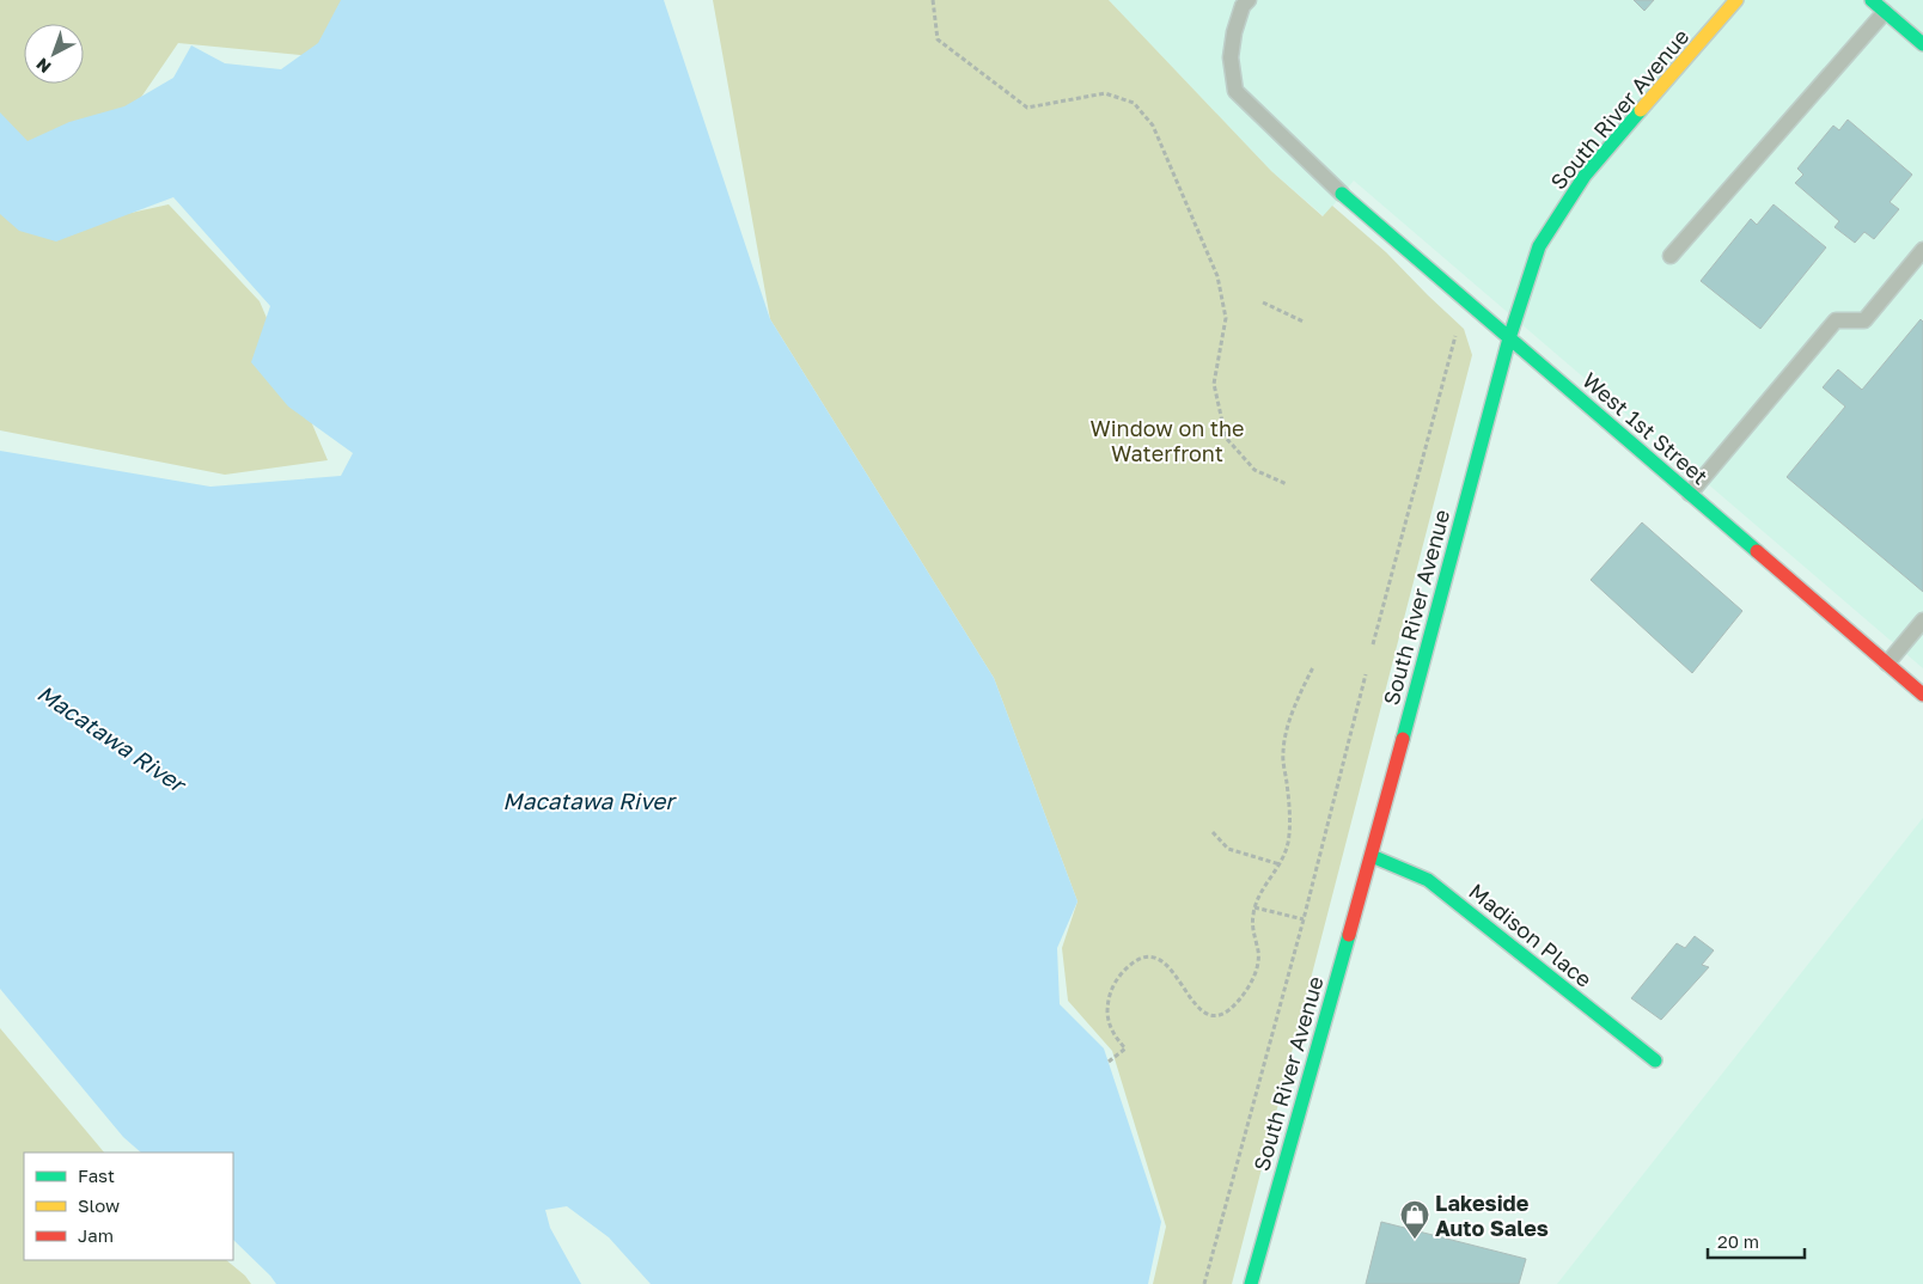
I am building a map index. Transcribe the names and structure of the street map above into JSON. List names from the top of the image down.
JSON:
{
  "streets": {
    "main road": ["South River Avenue", "West 1st Street", "Madison Place"]
  },
  "crossings": [
    ["South River Avenue", "West 1st Street"],
    ["South River Avenue", "Madison Place"]
  ],
  "water": ["Macatawa River"],
  "parks": ["Window on the Waterfront"],
  "places": {
    "shop": ["Lakeside Auto Sales"]
  },
  "legend": ["Fast", "Slow", "Jam"],
  "scale_bar": "20 m",
  "north": "bottom left"
}
